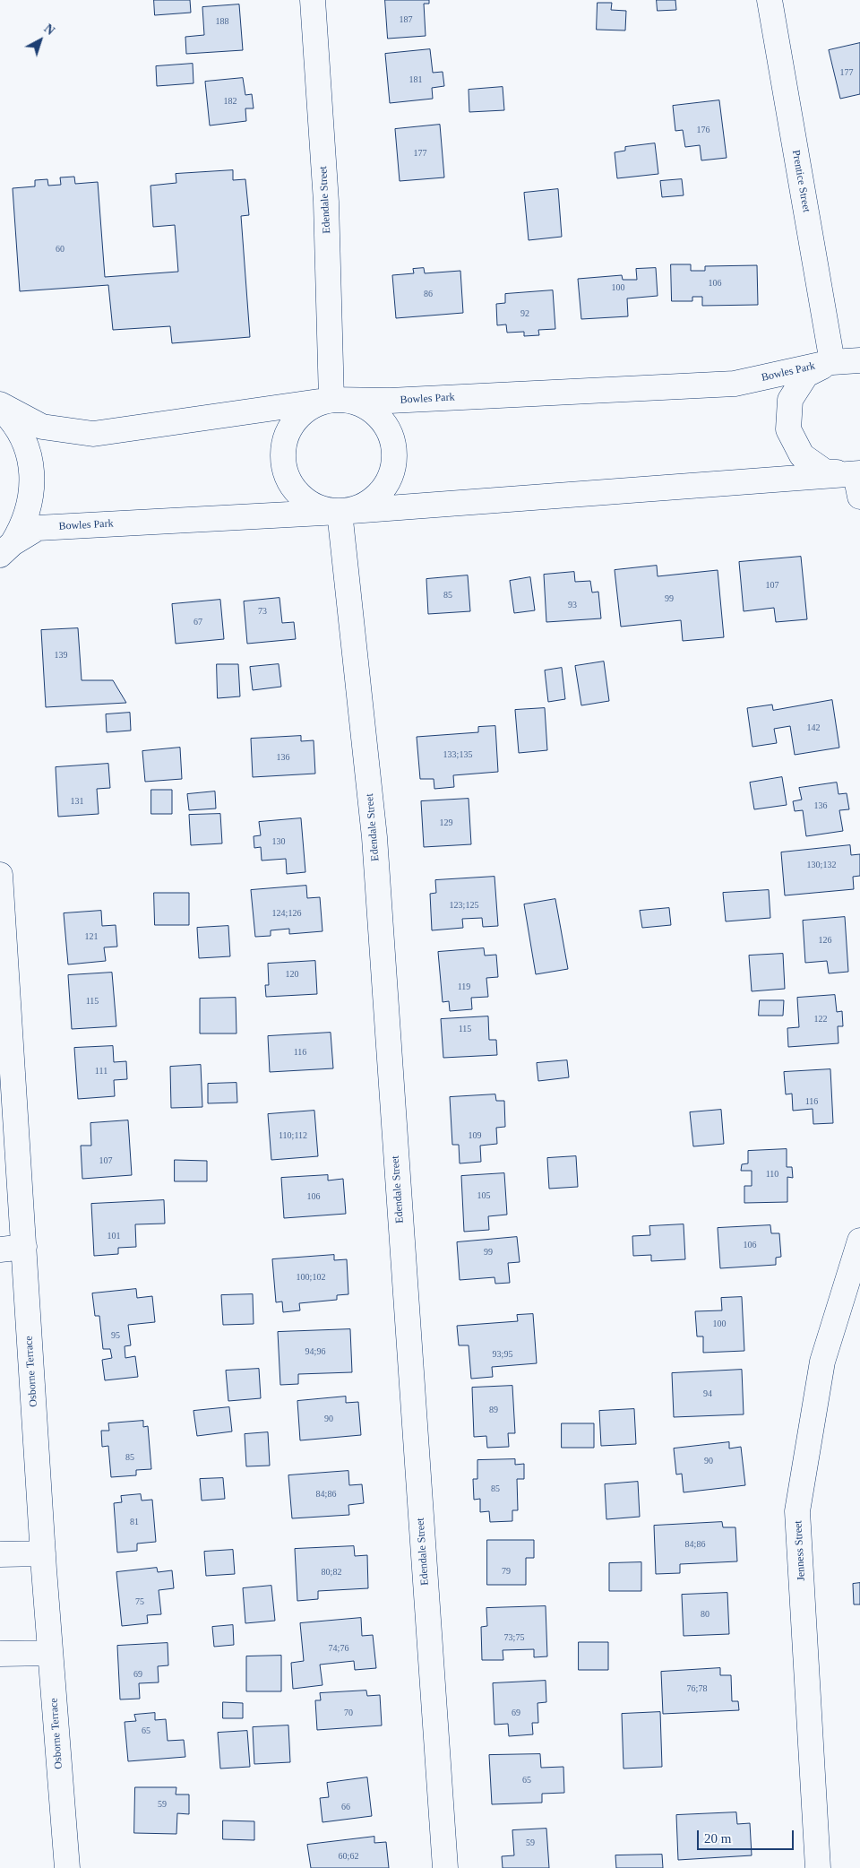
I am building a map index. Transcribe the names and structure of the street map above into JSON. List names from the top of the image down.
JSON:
{
  "streets": {
    "street": [
      "Prentice Street",
      "Edendale Street",
      "Bowles Park",
      "Osborne Terrace",
      "Jenness Street"
    ]
  },
  "crossings": [
    ["Prentice Street", "Bowles Park"],
    ["Edendale Street", "Bowles Park"]
  ],
  "house_numbers": [
    "187",
    "188",
    "177",
    "181",
    "182",
    "176",
    "177",
    "60",
    "106",
    "100",
    "86",
    "92",
    "107",
    "85",
    "99",
    "93",
    "73",
    "67",
    "139",
    "142",
    "133;135",
    "136",
    "131",
    "136",
    "129",
    "130",
    "130;132",
    "123;125",
    "124;126",
    "121",
    "126",
    "120",
    "119",
    "115",
    "122",
    "115",
    "116",
    "111",
    "116",
    "110;112",
    "109",
    "107",
    "110",
    "105",
    "106",
    "101",
    "106",
    "99",
    "100;102",
    "100",
    "95",
    "94;96",
    "93;95",
    "94",
    "89",
    "90",
    "85",
    "90",
    "85",
    "84;86",
    "81",
    "84;86",
    "79",
    "80;82",
    "75",
    "80",
    "73;75",
    "74;76",
    "69",
    "76;78",
    "70",
    "69",
    "65",
    "65",
    "59",
    "66",
    "59",
    "60;62"
  ],
  "scale_bar": "20 m",
  "north": "top right"
}
